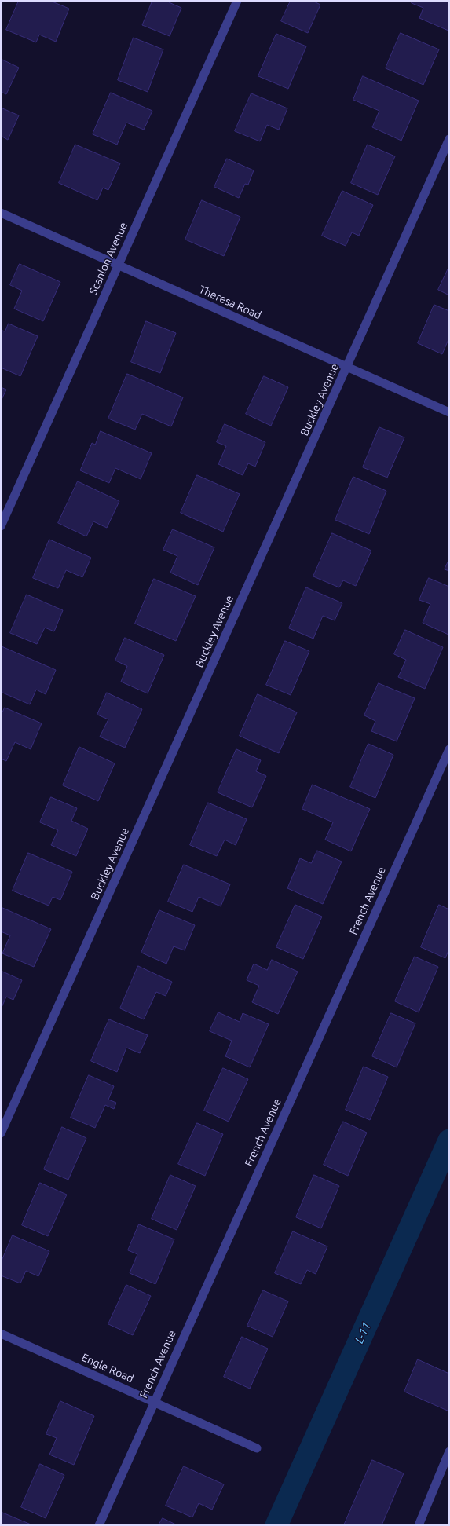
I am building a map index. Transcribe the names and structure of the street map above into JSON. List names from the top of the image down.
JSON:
{
  "streets": {
    "street": [
      "Scanlon Avenue",
      "Theresa Road",
      "Buckley Avenue",
      "French Avenue",
      "Engle Road"
    ]
  },
  "crossings": [
    ["Scanlon Avenue", "Theresa Road"],
    ["Theresa Road", "Buckley Avenue"],
    ["French Avenue", "Engle Road"]
  ],
  "water": ["L-11"]
}
